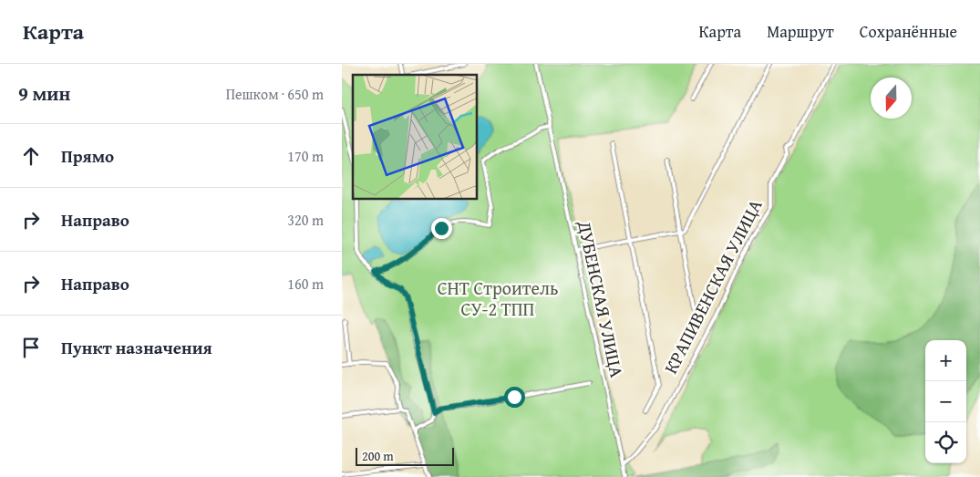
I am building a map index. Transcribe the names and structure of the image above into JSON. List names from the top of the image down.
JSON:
{
  "streets": {
    "street": ["КРАПИВЕНСКАЯ УЛИЦА", "ДУБЕНСКАЯ УЛИЦА"]
  },
  "crossings": [
    ["КРАПИВЕНСКАЯ УЛИЦА", "ДУБЕНСКАЯ УЛИЦА"]
  ],
  "parks": ["СНТ Строитель СУ-2 ТПП"],
  "scale_bar": "200 m",
  "north": "bottom",
  "page": {
    "header": "Карта",
    "nav": ["Карта", "Маршрут", "Сохранённые"],
    "heading": ["9 мин", "Пешком · 650 m"],
    "list": [
      ["Прямо", "170 m"],
      ["Направо", "320 m"],
      ["Направо", "160 m"],
      "Пункт назначения"
    ],
    "map_buttons": ["+", "−"],
    "scale": "200 m"
  }
}
